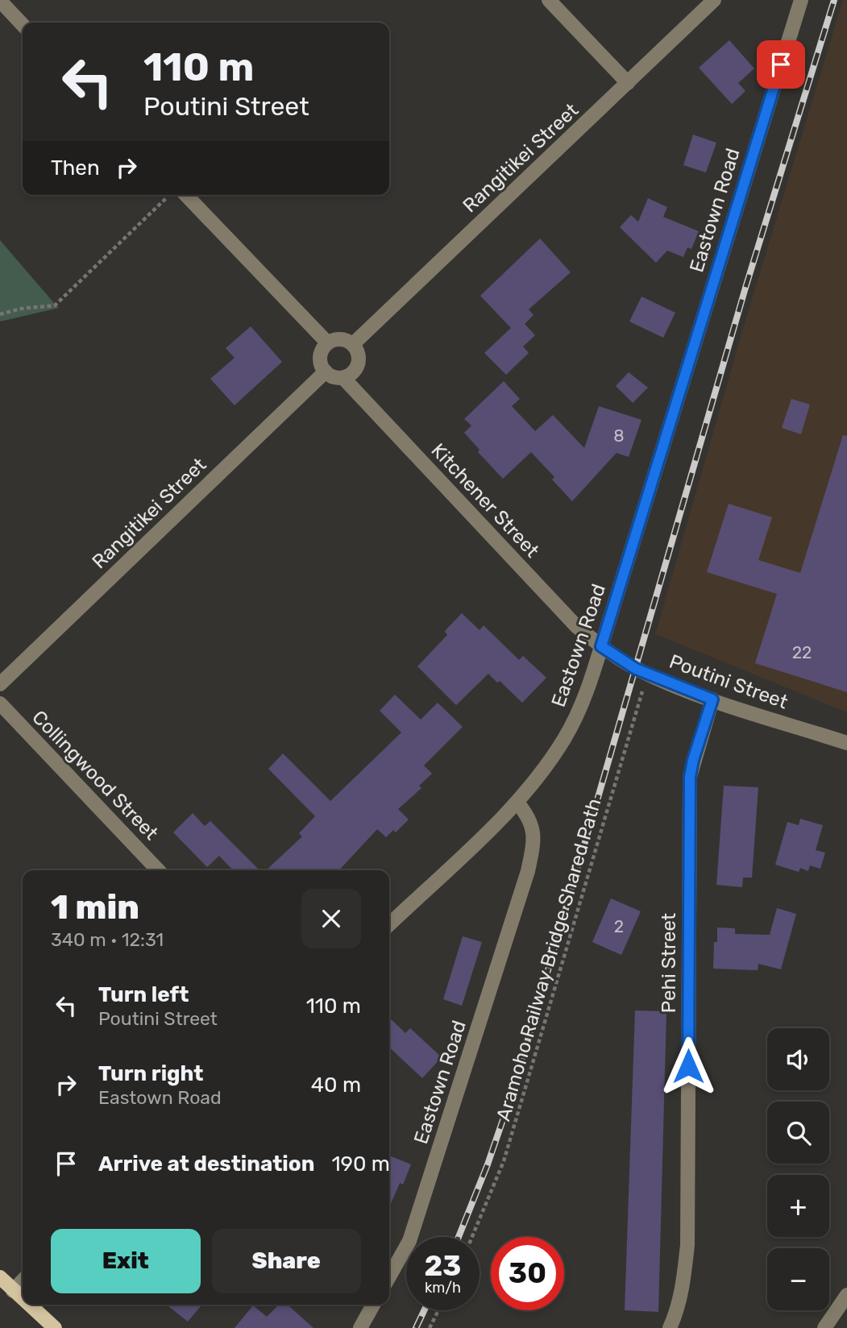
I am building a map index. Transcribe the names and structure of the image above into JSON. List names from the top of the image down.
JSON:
{
  "streets": {
    "street": [
      "Rangitikei Street",
      "Eastown Road",
      "Kitchener Street",
      "Poutini Street",
      "Collingwood Street",
      "Pehi Street"
    ],
    "path": ["Aramoho Railway Bridge Shared Path"]
  },
  "crossings": [
    ["Rangitikei Street", "Kitchener Street"],
    ["Eastown Road", "Kitchener Street"],
    ["Eastown Road", "Poutini Street"],
    ["Kitchener Street", "Poutini Street"],
    ["Poutini Street", "Aramoho Railway Bridge Shared Path"],
    ["Poutini Street", "Pehi Street"]
  ],
  "house_numbers": ["8", "22", "2"],
  "page": {
    "turn": ["110 m", "Poutini Street"],
    "then": "Then",
    "heading": ["1 min", "340 m · 12:31"],
    "list": [
      {
        "name": "Turn left",
        "note": "Poutini Street",
        "value": "110 m"
      },
      {
        "name": "Turn right",
        "note": "Eastown Road",
        "value": "40 m"
      },
      {
        "name": "Arrive at destination",
        "value": "190 m"
      }
    ],
    "map_buttons": ["+", "−"],
    "buttons": ["Exit", "Share"],
    "speed": "23 km/h",
    "limit": "30"
  }
}
